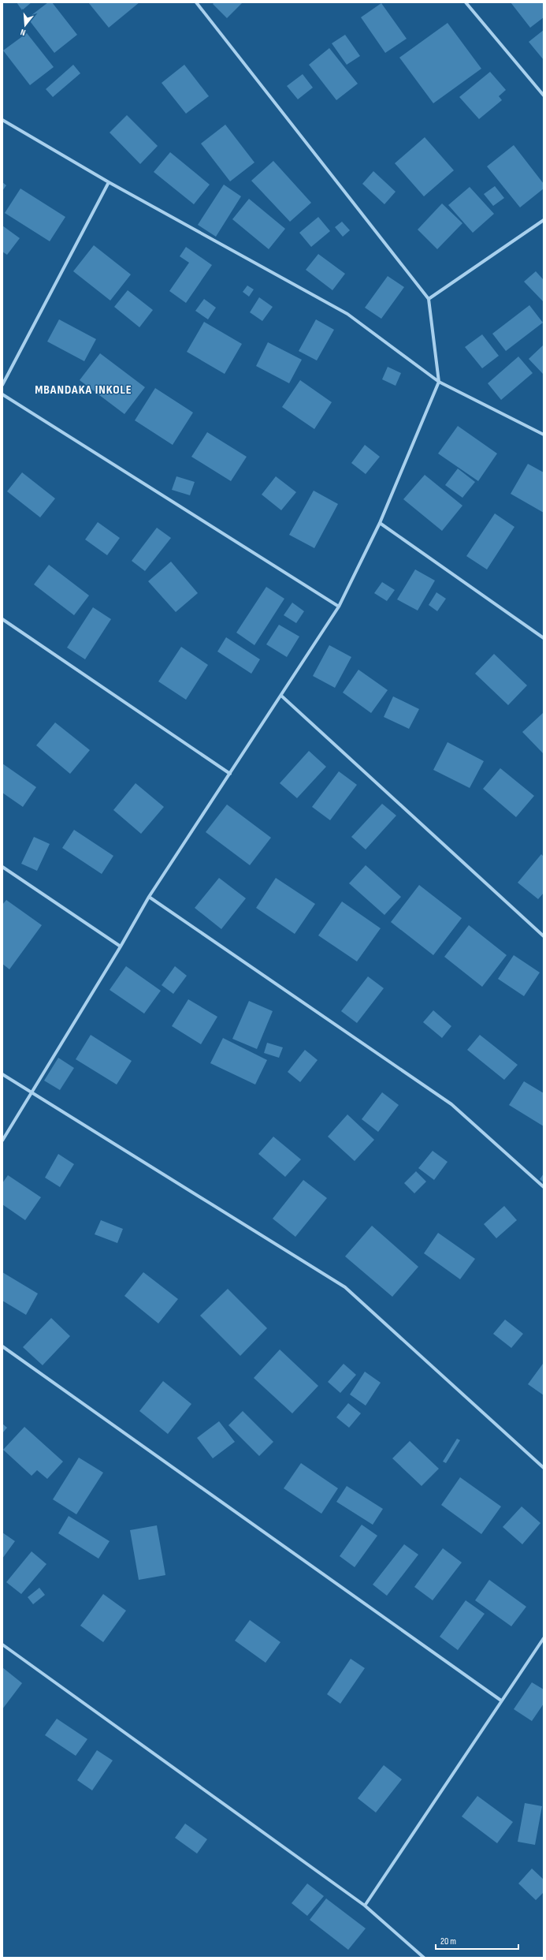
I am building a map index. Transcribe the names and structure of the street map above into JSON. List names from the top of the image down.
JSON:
{
  "districts": ["MBANDAKA INKOLE"],
  "scale_bar": "20 m",
  "north": "bottom"
}
